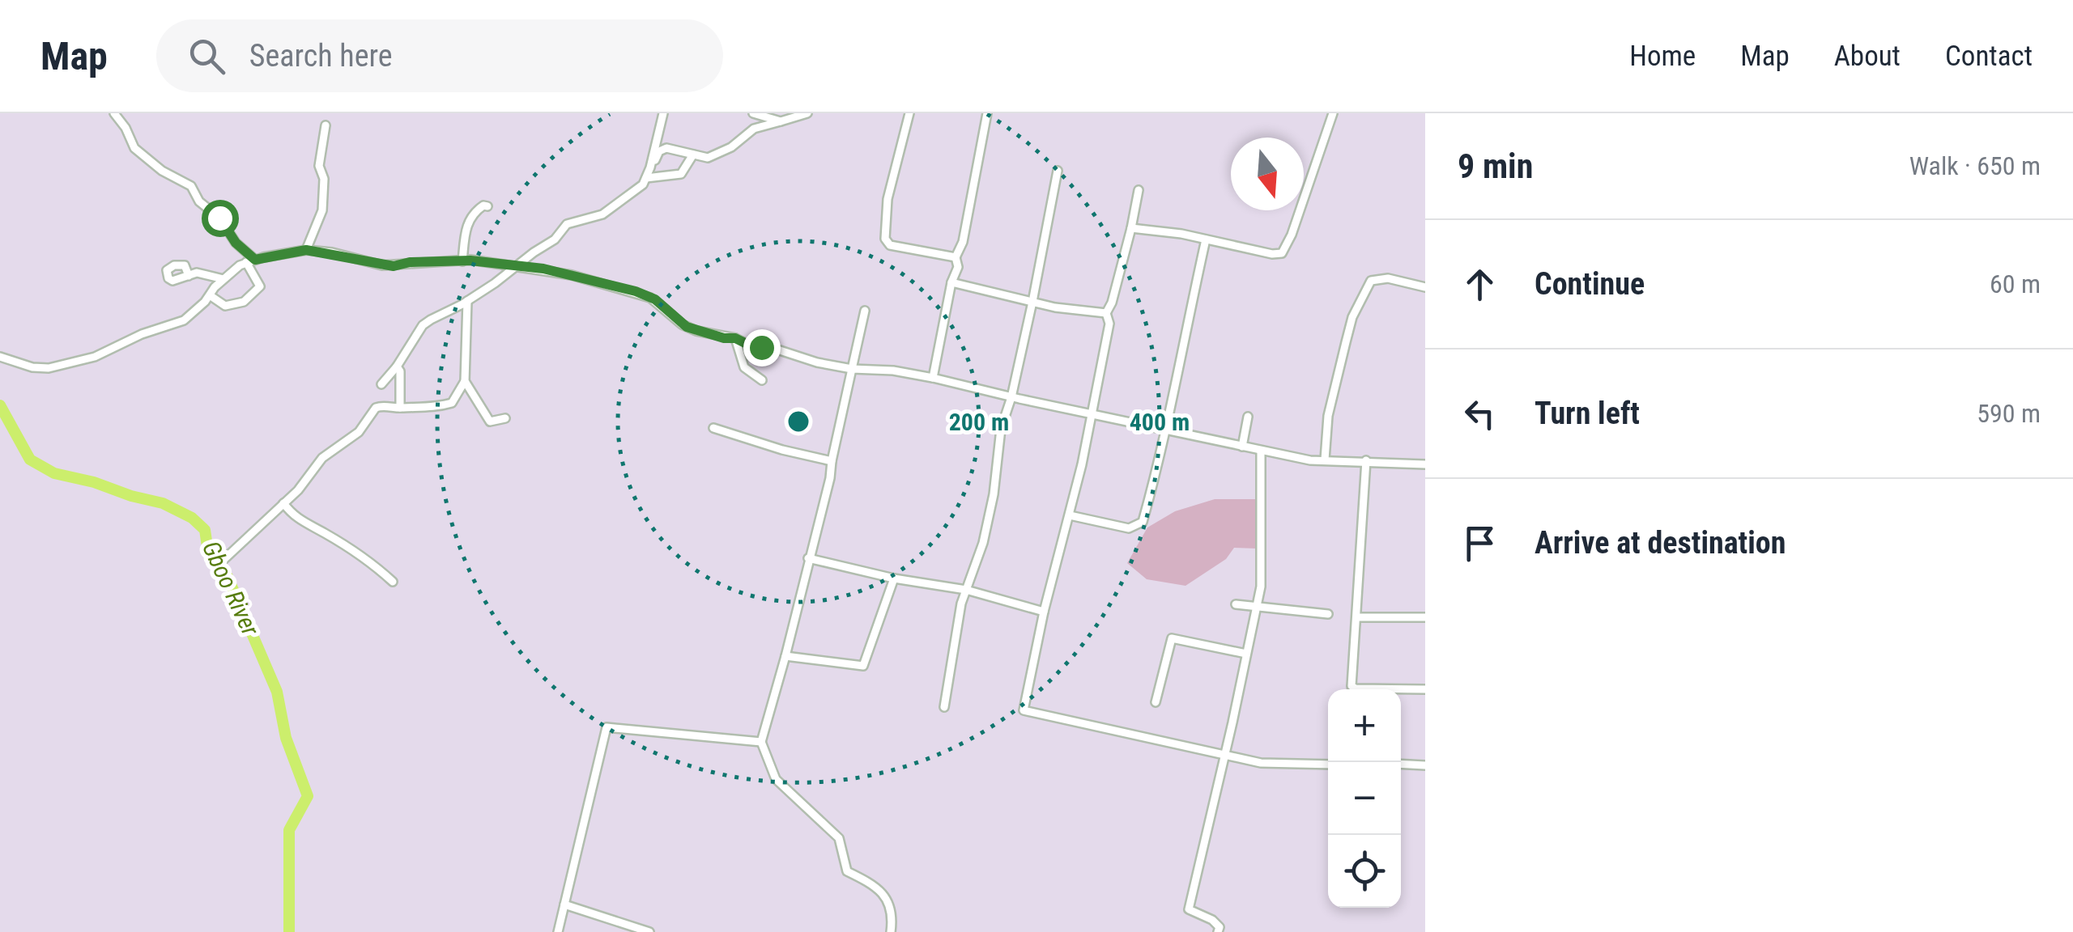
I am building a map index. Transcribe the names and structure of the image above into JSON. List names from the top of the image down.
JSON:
{
  "water": ["Gboo River"],
  "north": "bottom",
  "page": {
    "header": "Map",
    "search": "Search here",
    "nav": [
      "Home",
      "Map",
      "About",
      "Contact"
    ],
    "heading": ["9 min", "Walk · 650 m"],
    "list": [
      ["Continue", "60 m"],
      ["Turn left", "590 m"],
      "Arrive at destination"
    ],
    "map_buttons": ["+", "−"]
  },
  "rings": ["200 m", "400 m"]
}
